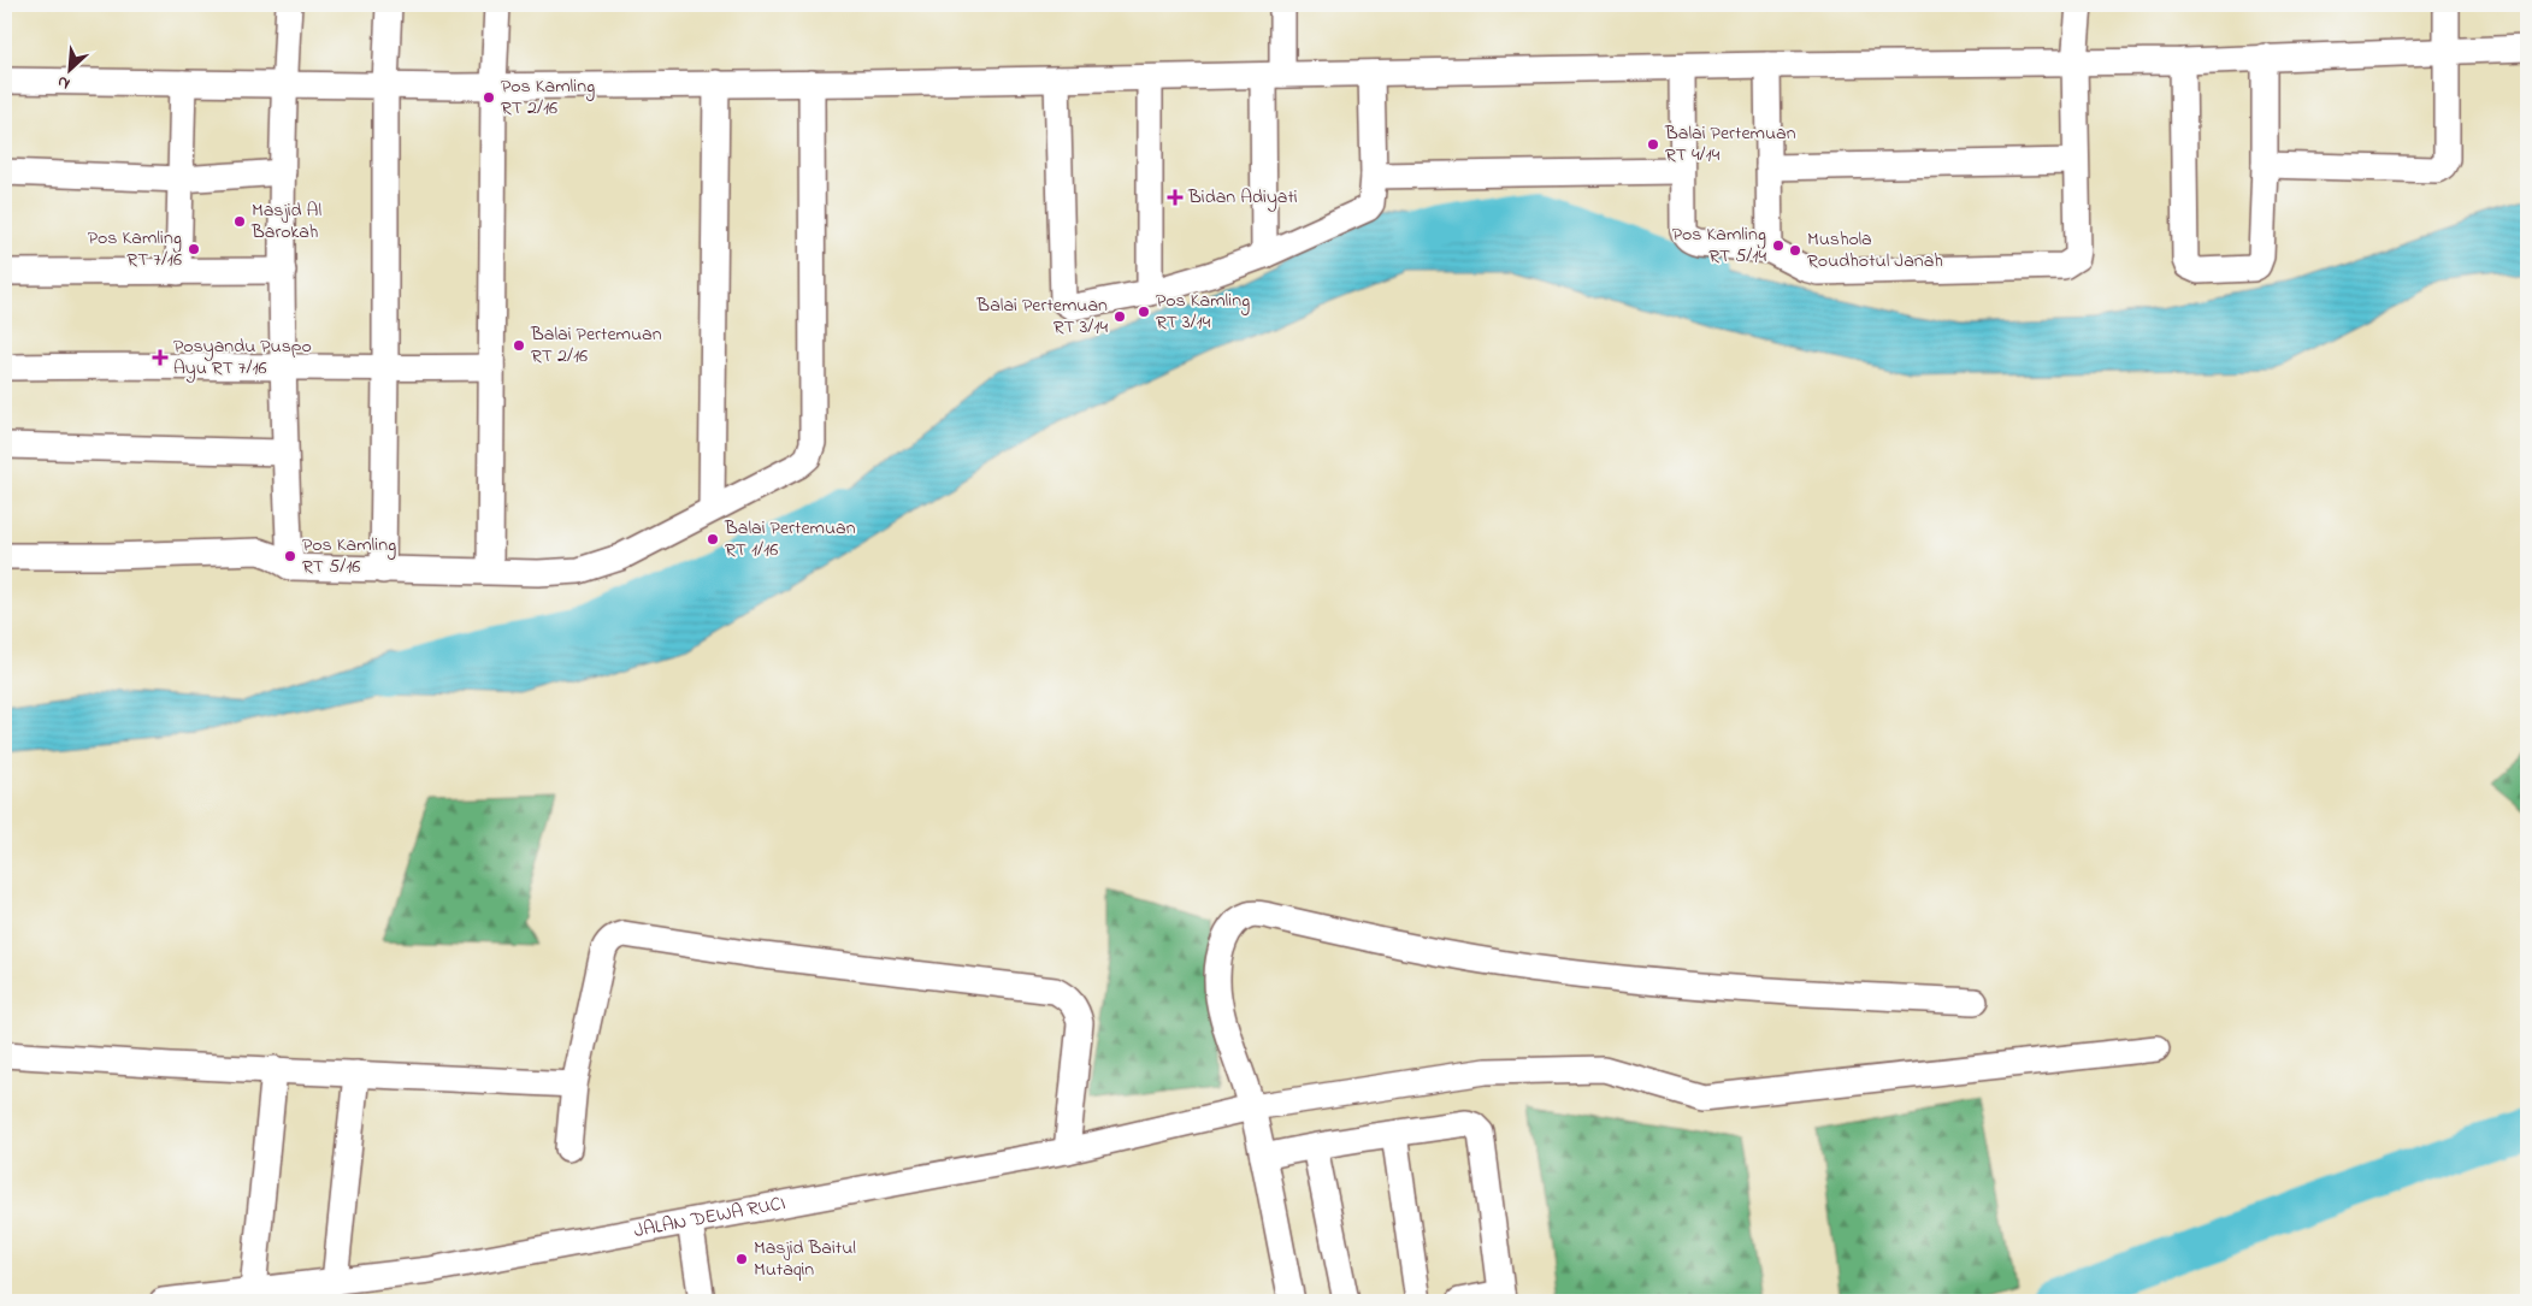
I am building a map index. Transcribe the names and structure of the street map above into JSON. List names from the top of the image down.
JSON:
{
  "streets": {
    "street": ["JALAN DEWA RUCI"]
  },
  "places": {
    "other": [
      "Pos Kamling RT 2/16",
      "Balai Pertemuan RT 4/14",
      "Masjid Al Barokah",
      "Pos Kamling RT 5/14",
      "Pos Kamling RT 7/16",
      "Mushola Roudhotul Janah",
      "Pos Kamling RT 3/14",
      "Balai Pertemuan RT 3/14",
      "Balai Pertemuan RT 2/16",
      "Balai Pertemuan RT 1/16",
      "Pos Kamling RT 5/16",
      "Masjid Baitul Mutaqin"
    ],
    "health": ["Bidan Adiyati", "Posyandu Puspo Ayu RT 7/16"]
  },
  "north": "bottom left"
}
